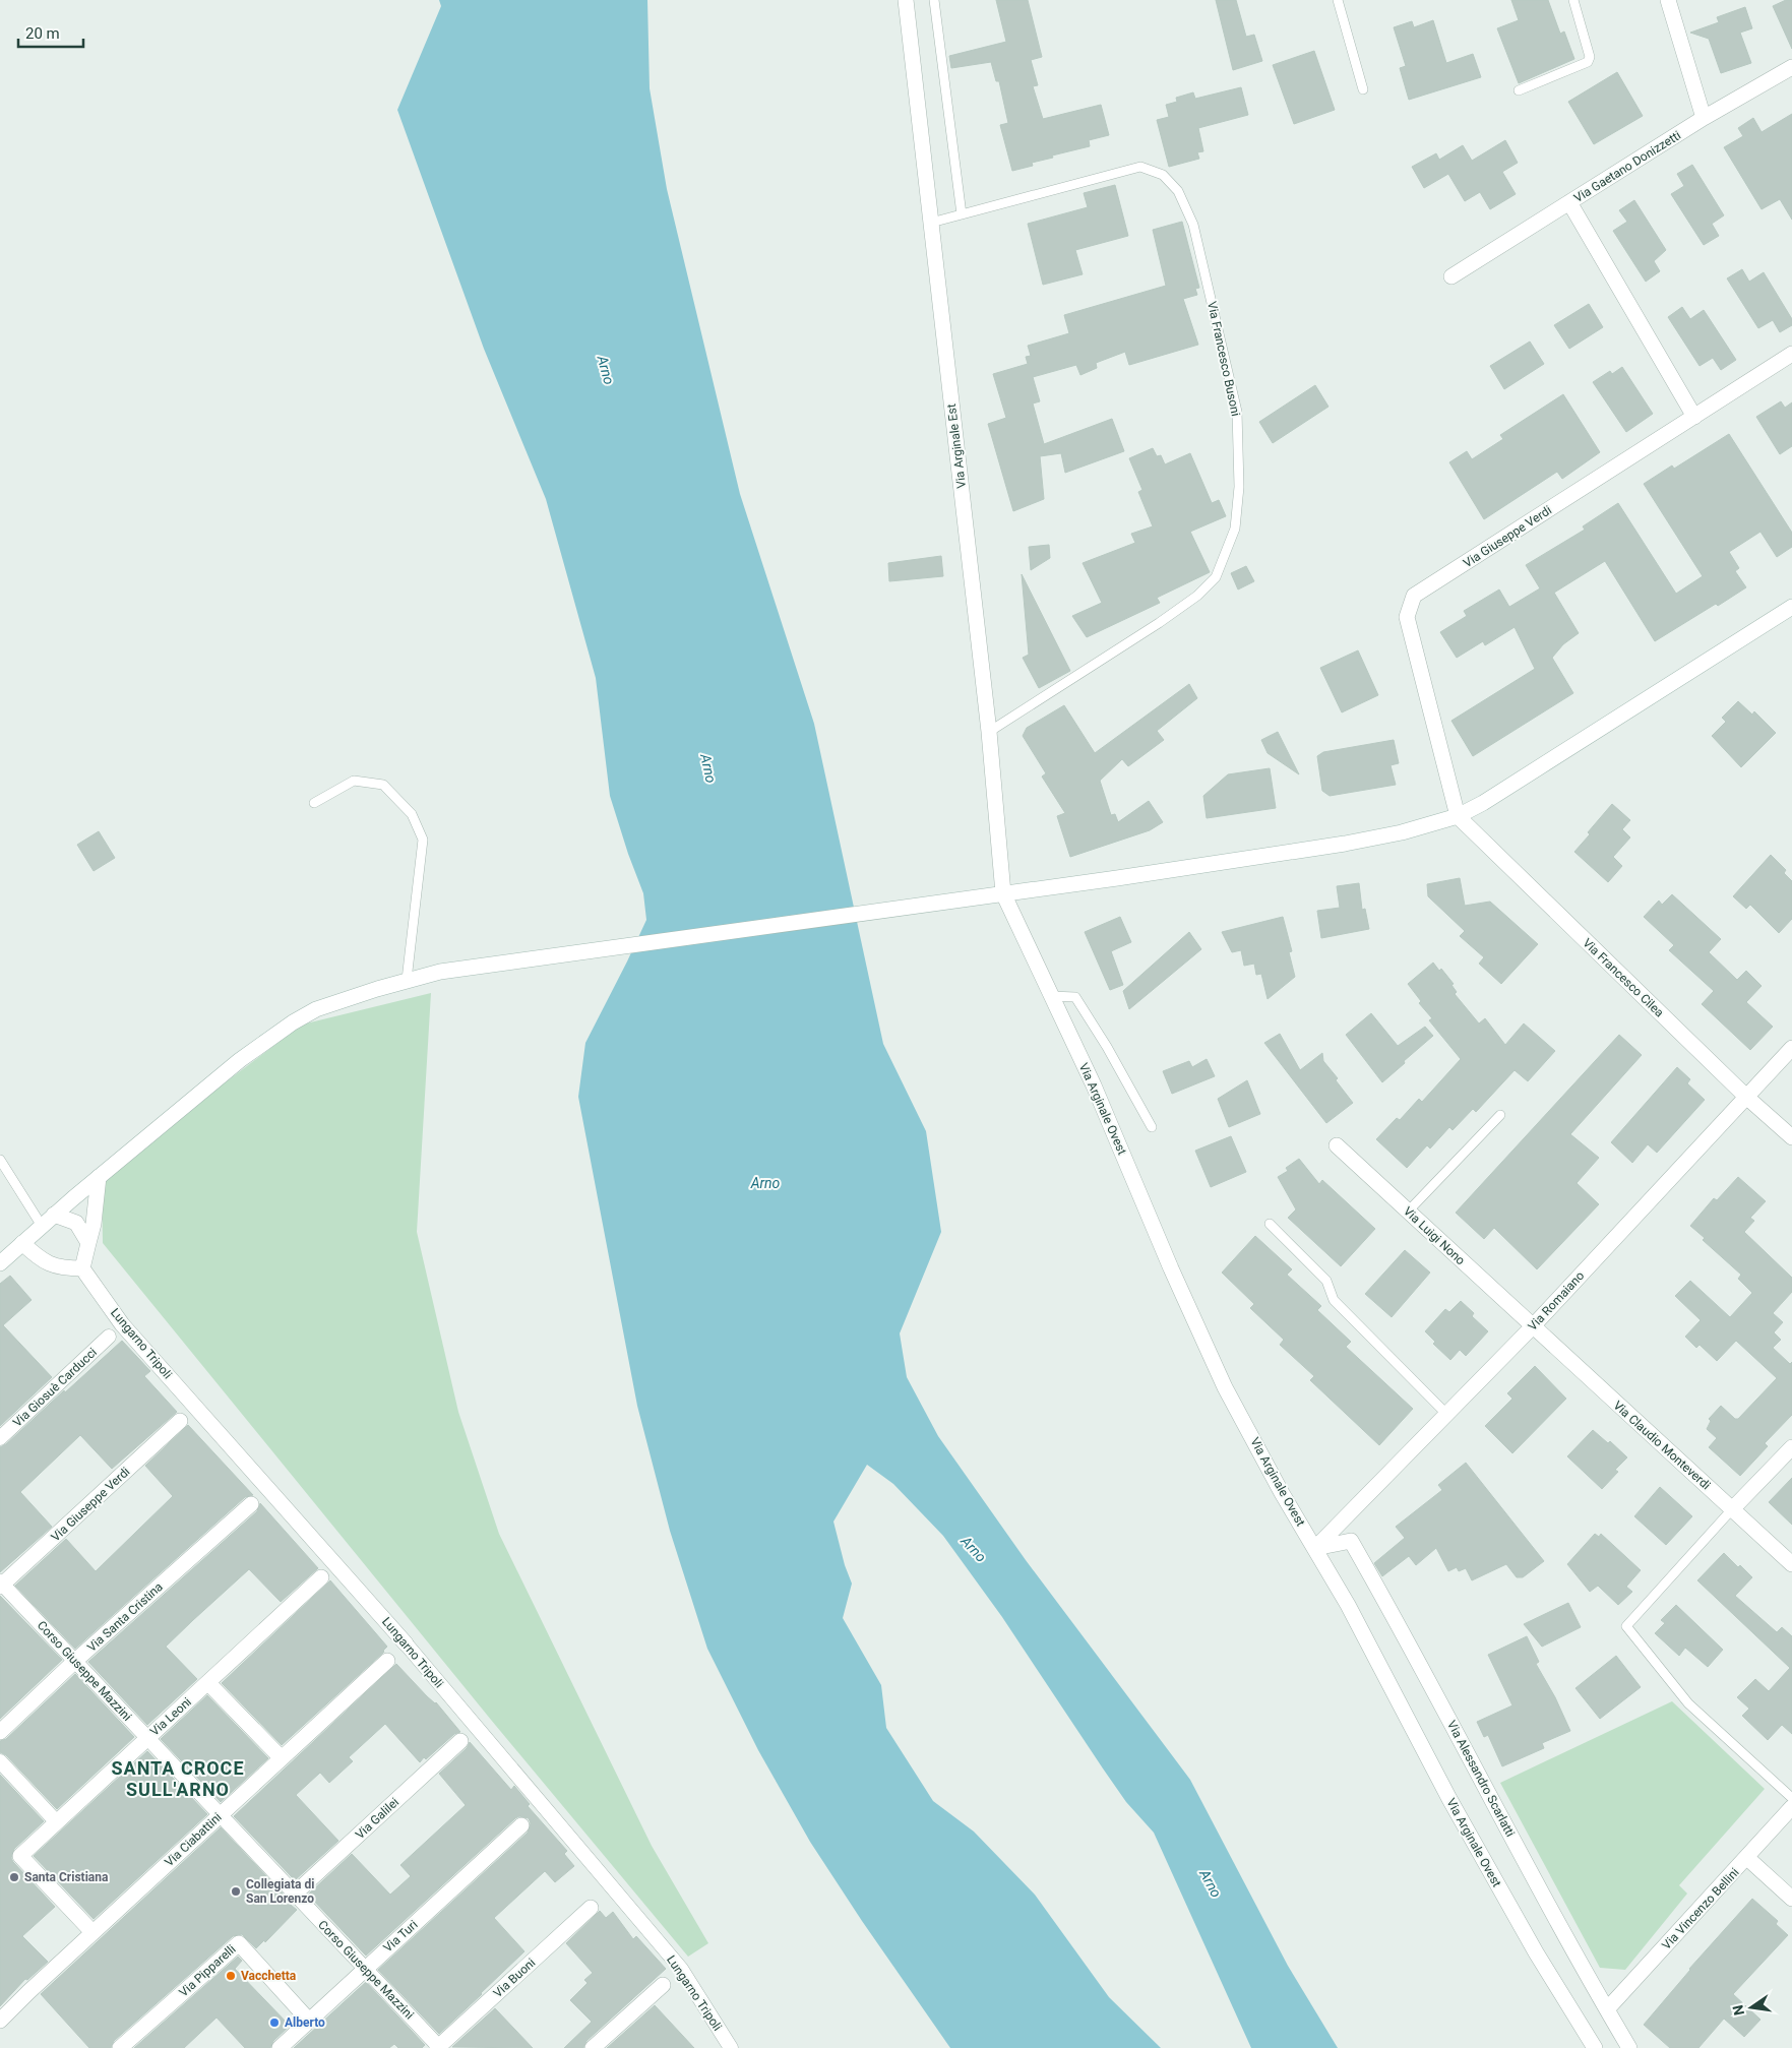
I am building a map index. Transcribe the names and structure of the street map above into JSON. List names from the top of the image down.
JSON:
{
  "streets": {
    "street": [
      "Via Gaetano Donizzetti",
      "Via Arginale Est",
      "Via Giuseppe Verdi",
      "Via Francesco Cilea",
      "Via Arginale Ovest",
      "Via Luigi Nono",
      "Via Romaiano",
      "Lungarno Tripoli",
      "Via Giosuè Carducci",
      "Via Claudio Monteverdi",
      "Via Santa Cristina",
      "Corso Giuseppe Mazzini",
      "Via Leoni",
      "Via Alessandro Scarlatti",
      "Via Galilei",
      "Via Ciabattini",
      "Via Vincenzo Bellini",
      "Via Turi",
      "Via Pipparelli",
      "Via Buoni"
    ],
    "lane": ["Via Francesco Busoni"]
  },
  "crossings": [
    ["Via Gaetano Donizzetti", "Via Giuseppe Verdi"],
    ["Via Francesco Busoni", "Via Arginale Est"],
    ["Via Arginale Est", "Via Arginale Ovest"],
    ["Via Giuseppe Verdi", "Via Francesco Cilea"],
    ["Via Giuseppe Verdi", "Corso Giuseppe Mazzini"],
    ["Via Francesco Cilea", "Via Romaiano"],
    ["Via Arginale Ovest", "Via Romaiano"],
    ["Via Arginale Ovest", "Via Alessandro Scarlatti"],
    ["Via Luigi Nono", "Via Romaiano"],
    ["Via Luigi Nono", "Via Claudio Monteverdi"],
    ["Via Romaiano", "Via Claudio Monteverdi"],
    ["Via Romaiano", "Via Alessandro Scarlatti"],
    ["Via Santa Cristina", "Corso Giuseppe Mazzini"],
    ["Corso Giuseppe Mazzini", "Via Leoni"],
    ["Corso Giuseppe Mazzini", "Via Galilei"],
    ["Corso Giuseppe Mazzini", "Via Ciabattini"],
    ["Corso Giuseppe Mazzini", "Via Turi"],
    ["Corso Giuseppe Mazzini", "Via Buoni"],
    ["Via Leoni", "Via Ciabattini"],
    ["Via Alessandro Scarlatti", "Via Vincenzo Bellini"],
    ["Via Turi", "Via Pipparelli"]
  ],
  "districts": ["SANTA CROCE SULL'ARNO"],
  "water": ["Arno"],
  "places": [
    "Santa Cristiana",
    "Collegiata di San Lorenzo",
    "Vacchetta",
    "Alberto"
  ],
  "scale_bar": "20 m",
  "north": "left"
}
